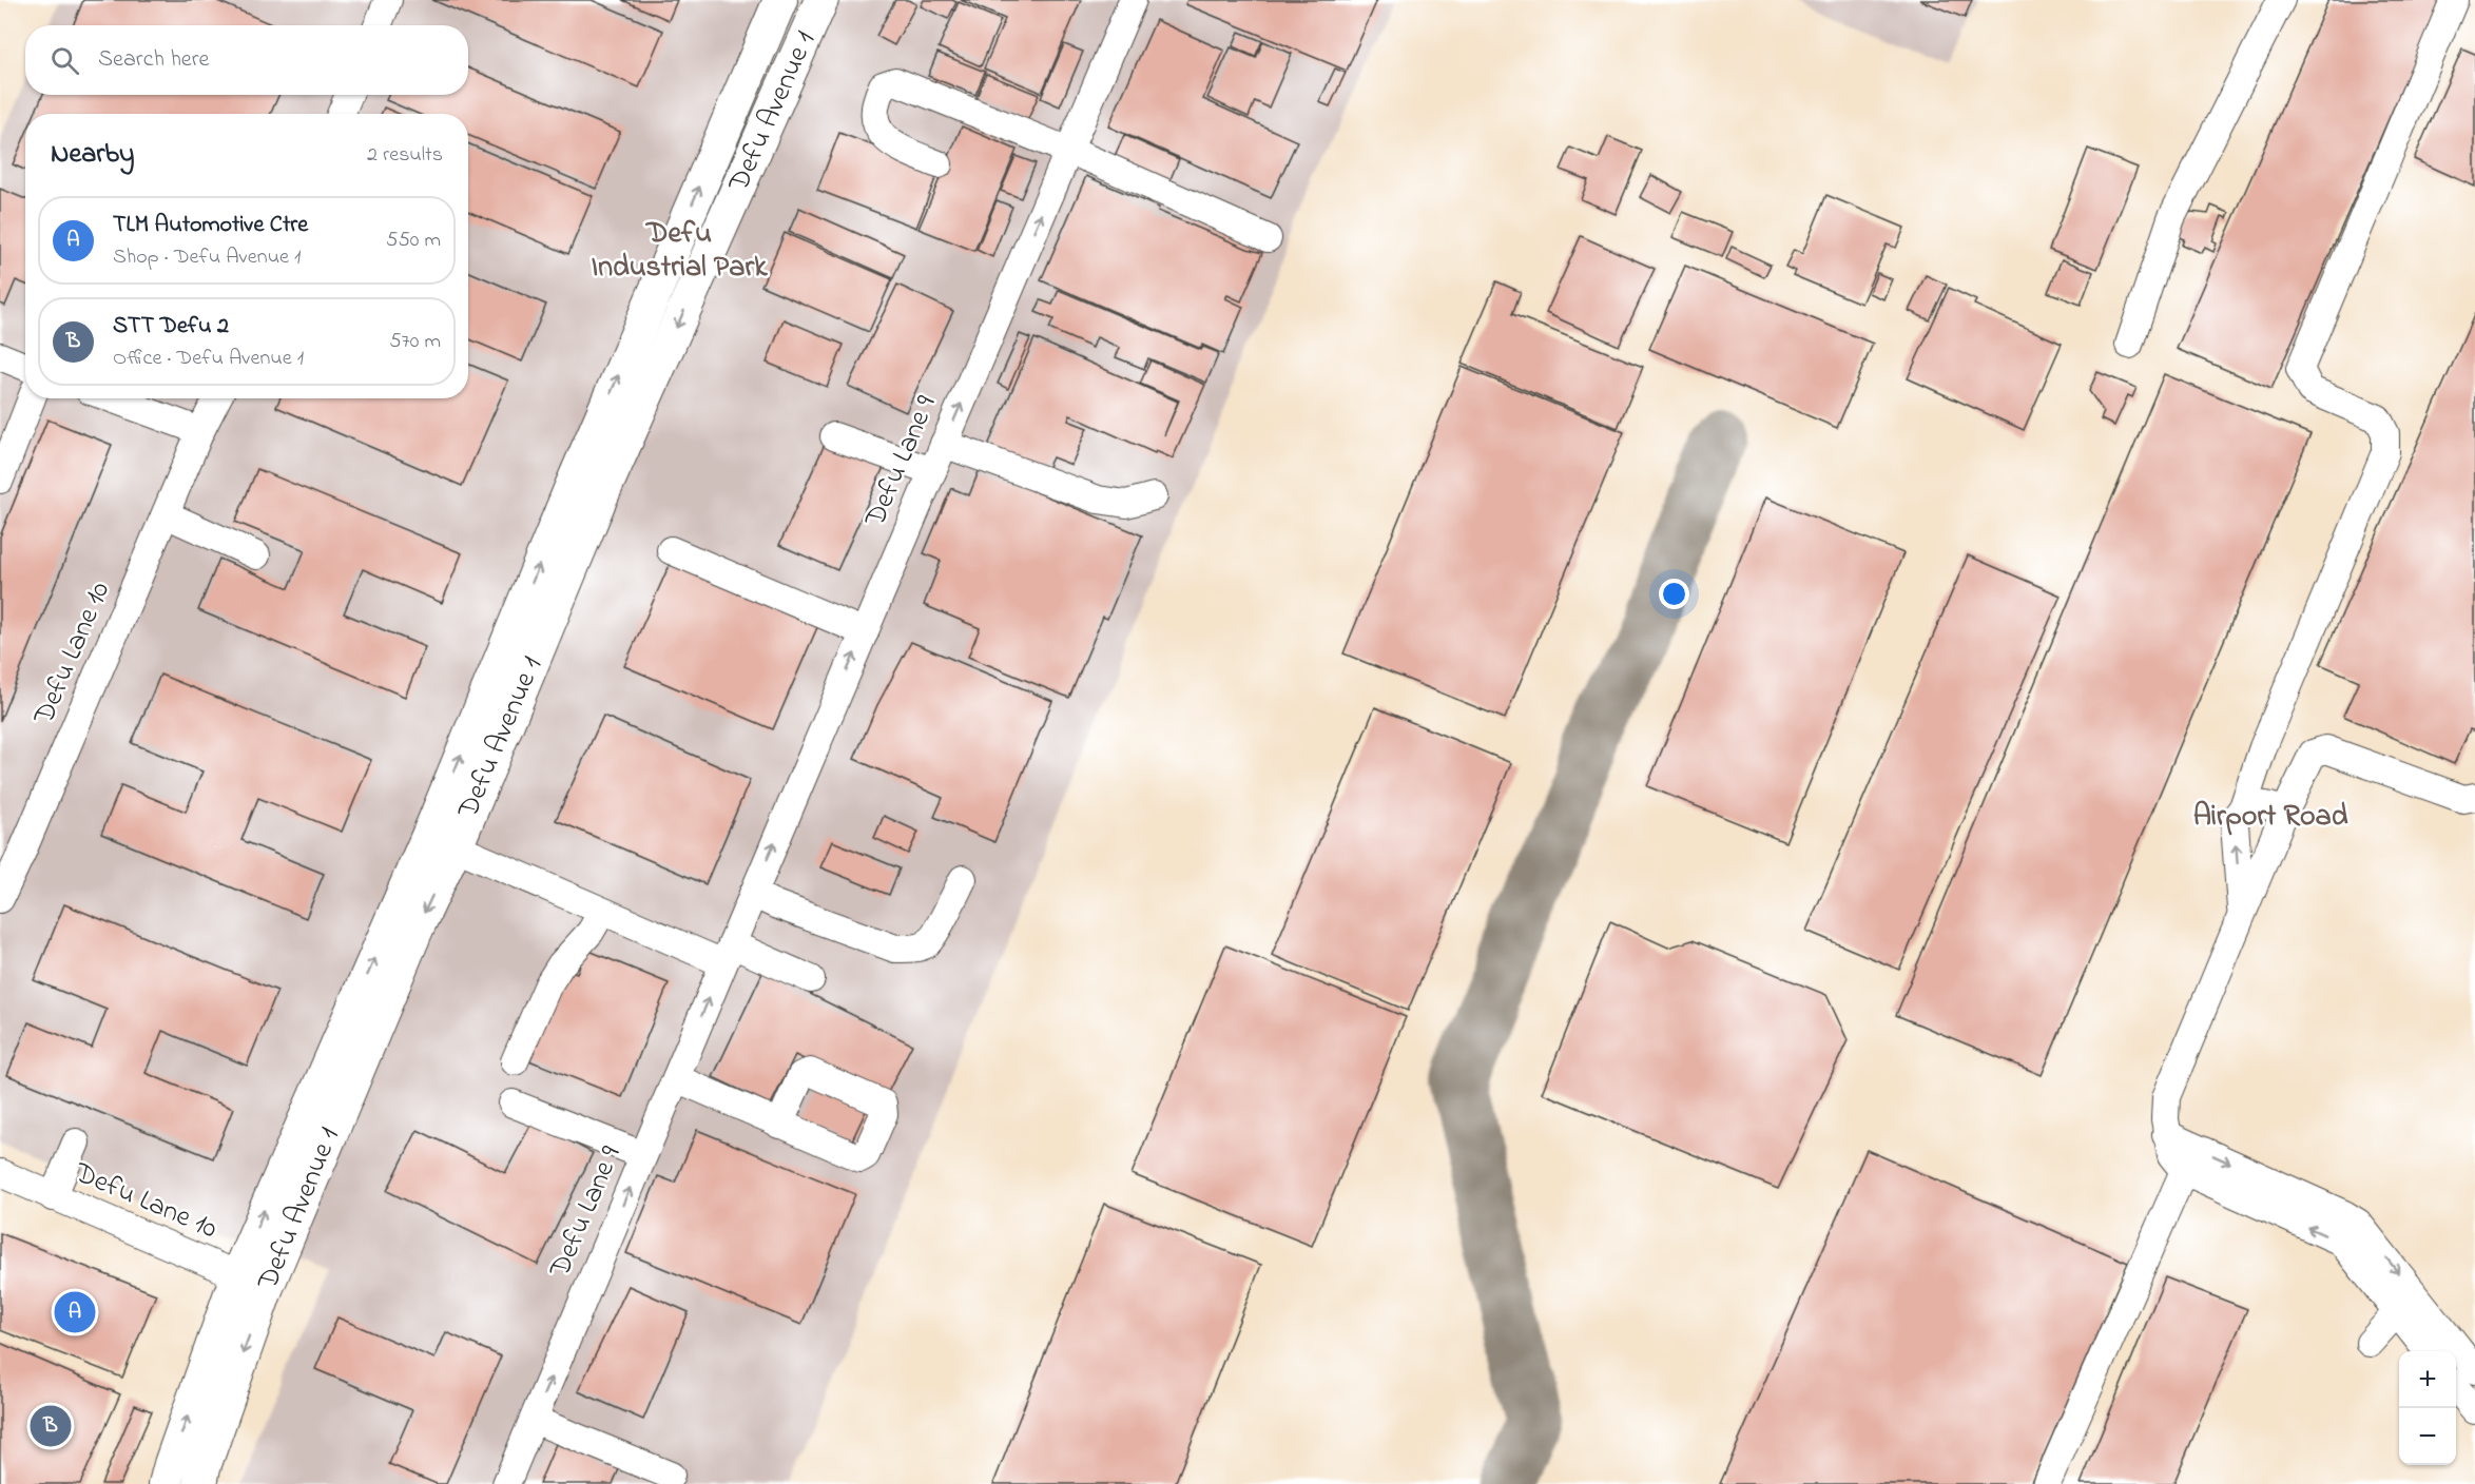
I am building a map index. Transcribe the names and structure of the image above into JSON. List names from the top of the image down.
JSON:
{
  "streets": {
    "main road": ["Defu Avenue 1"],
    "street": ["Defu Lane 9", "Defu Lane 10"]
  },
  "crossings": [
    ["Defu Avenue 1", "Defu Lane 10"]
  ],
  "one_way": ["Defu Lane 9"],
  "districts": ["Defu Industrial Park", "Airport Road"],
  "page": {
    "search": "Search here",
    "heading": ["Nearby", "2 results"],
    "list": [
      {
        "mark": "A",
        "name": "TLM Automotive Ctre",
        "note": "Shop · Defu Avenue 1",
        "value": "550 m"
      },
      {
        "mark": "B",
        "name": "STT Defu 2",
        "note": "Office · Defu Avenue 1",
        "value": "570 m"
      }
    ],
    "pins": ["A", "B"],
    "map_buttons": ["+", "−"]
  }
}
